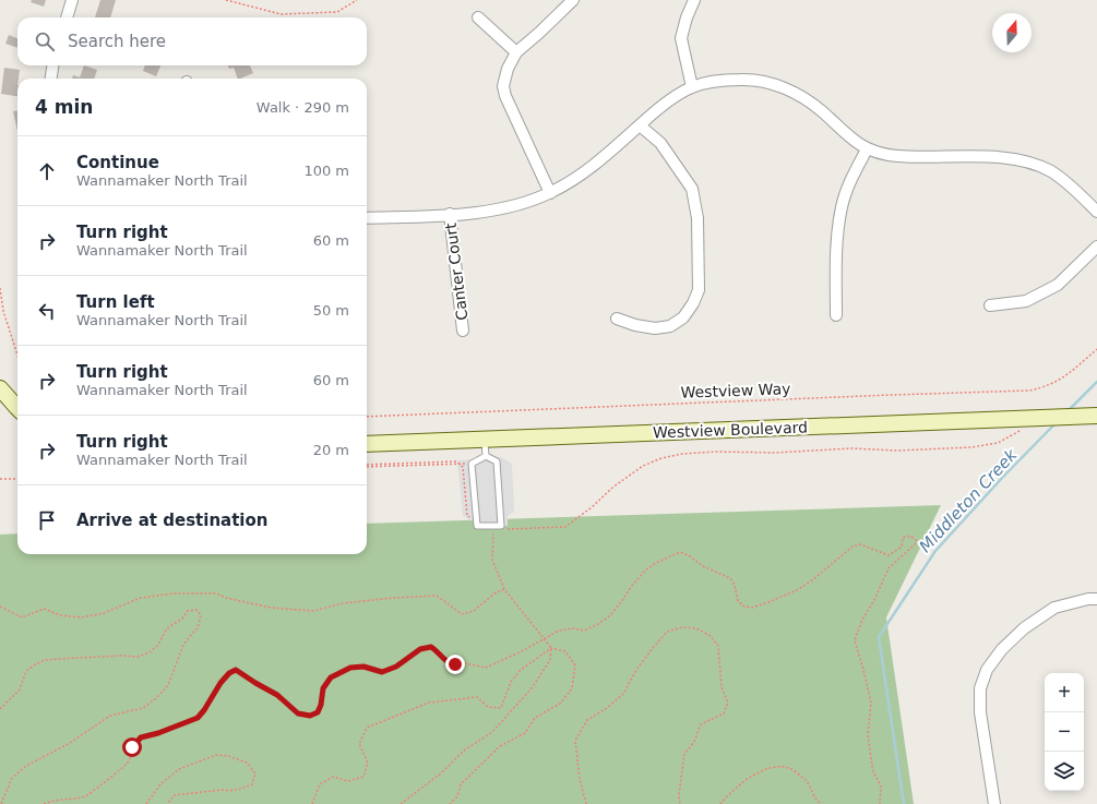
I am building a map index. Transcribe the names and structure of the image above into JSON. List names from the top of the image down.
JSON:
{
  "streets": {
    "street": ["Canter Court", "Westview Boulevard"],
    "path": ["Westview Way"]
  },
  "water": ["Middleton Creek"],
  "north": "top",
  "page": {
    "search": "Search here",
    "heading": ["4 min", "Walk · 290 m"],
    "list": [
      ["Continue", "Wannamaker North Trail", "100 m"],
      ["Turn right", "Wannamaker North Trail", "60 m"],
      ["Turn left", "Wannamaker North Trail", "50 m"],
      ["Turn right", "Wannamaker North Trail", "60 m"],
      ["Turn right", "Wannamaker North Trail", "20 m"],
      "Arrive at destination"
    ],
    "map_buttons": ["+", "−"]
  }
}
